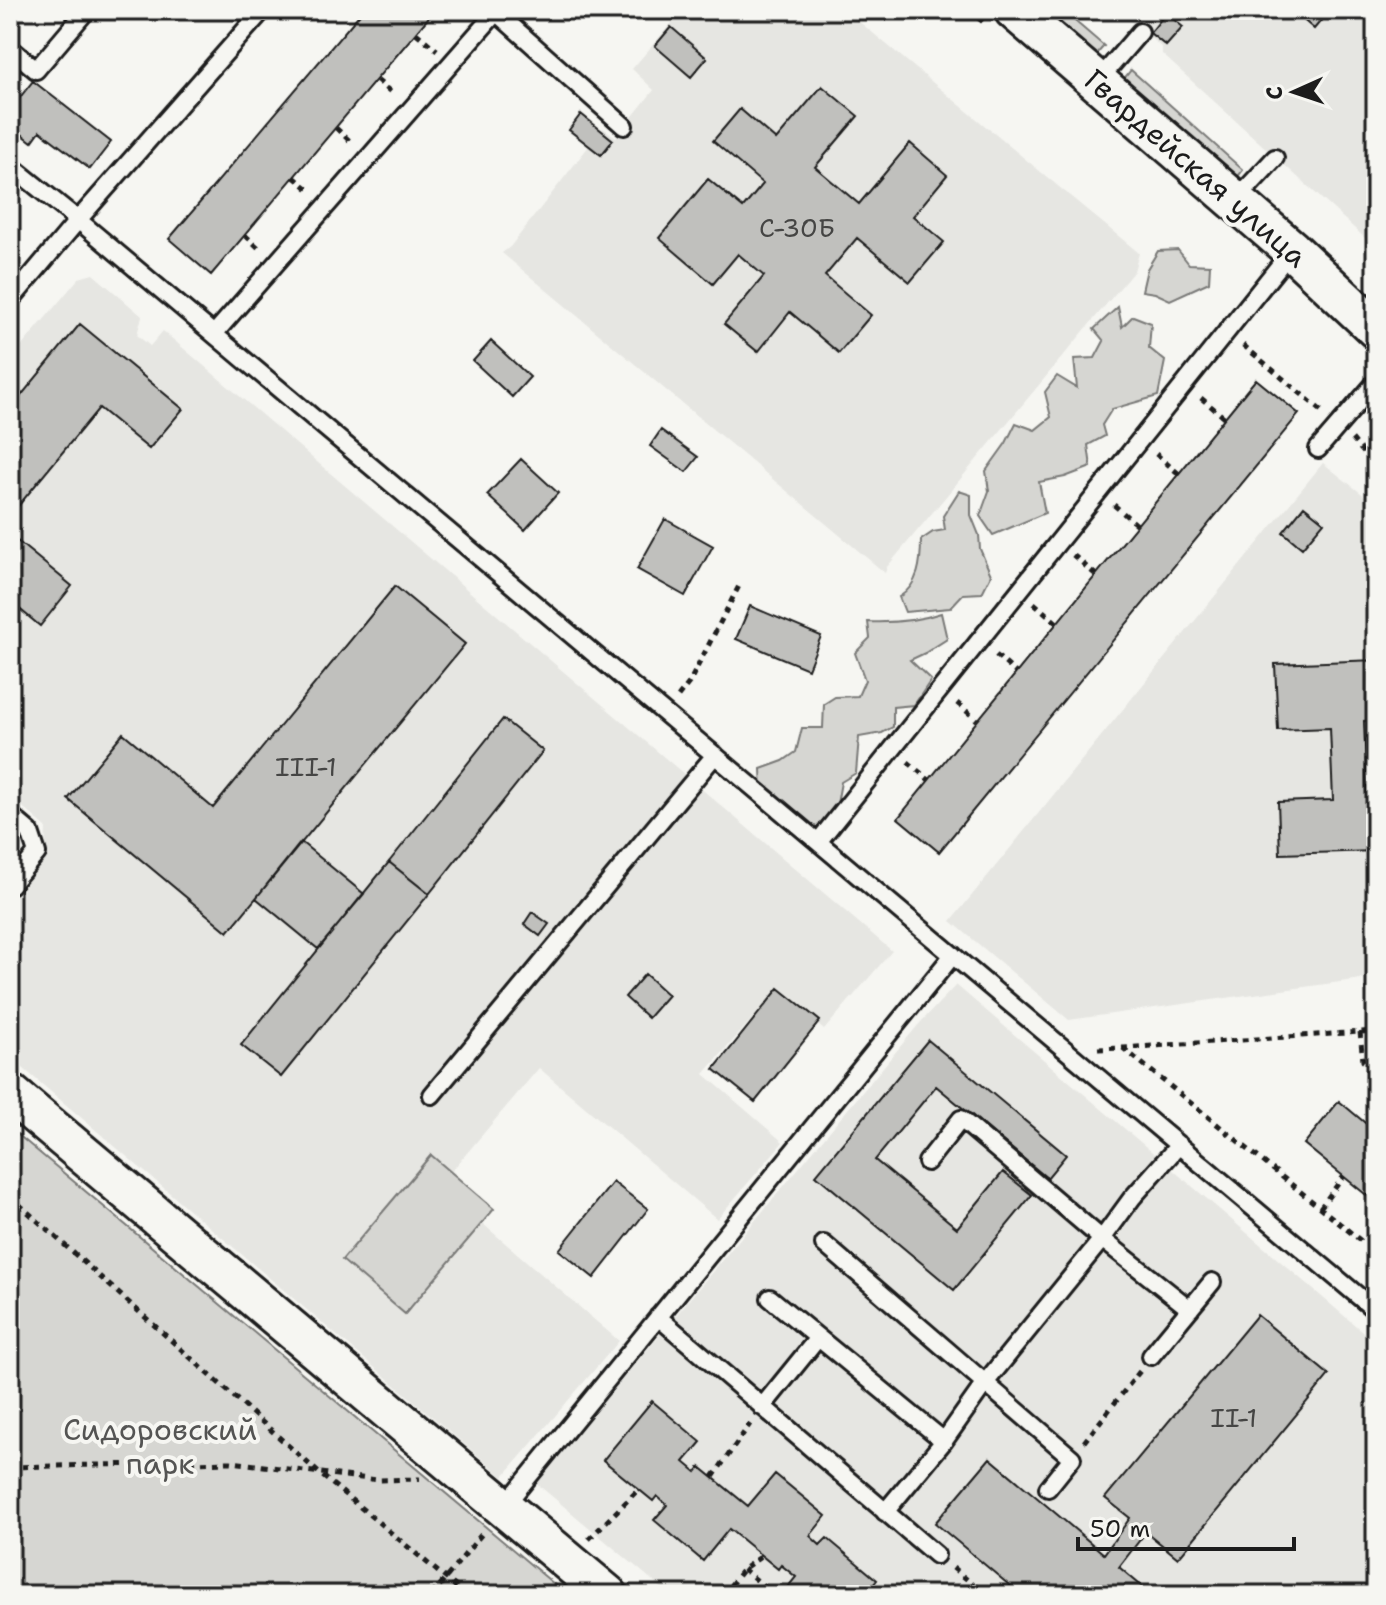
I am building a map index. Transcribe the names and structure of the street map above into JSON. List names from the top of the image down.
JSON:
{
  "streets": {
    "street": ["Гвардейская улица"]
  },
  "parks": ["Сидоровский парк"],
  "house_numbers": ["С-30Б", "III-1", "II-1"],
  "scale_bar": "50 m",
  "north": "left"
}
